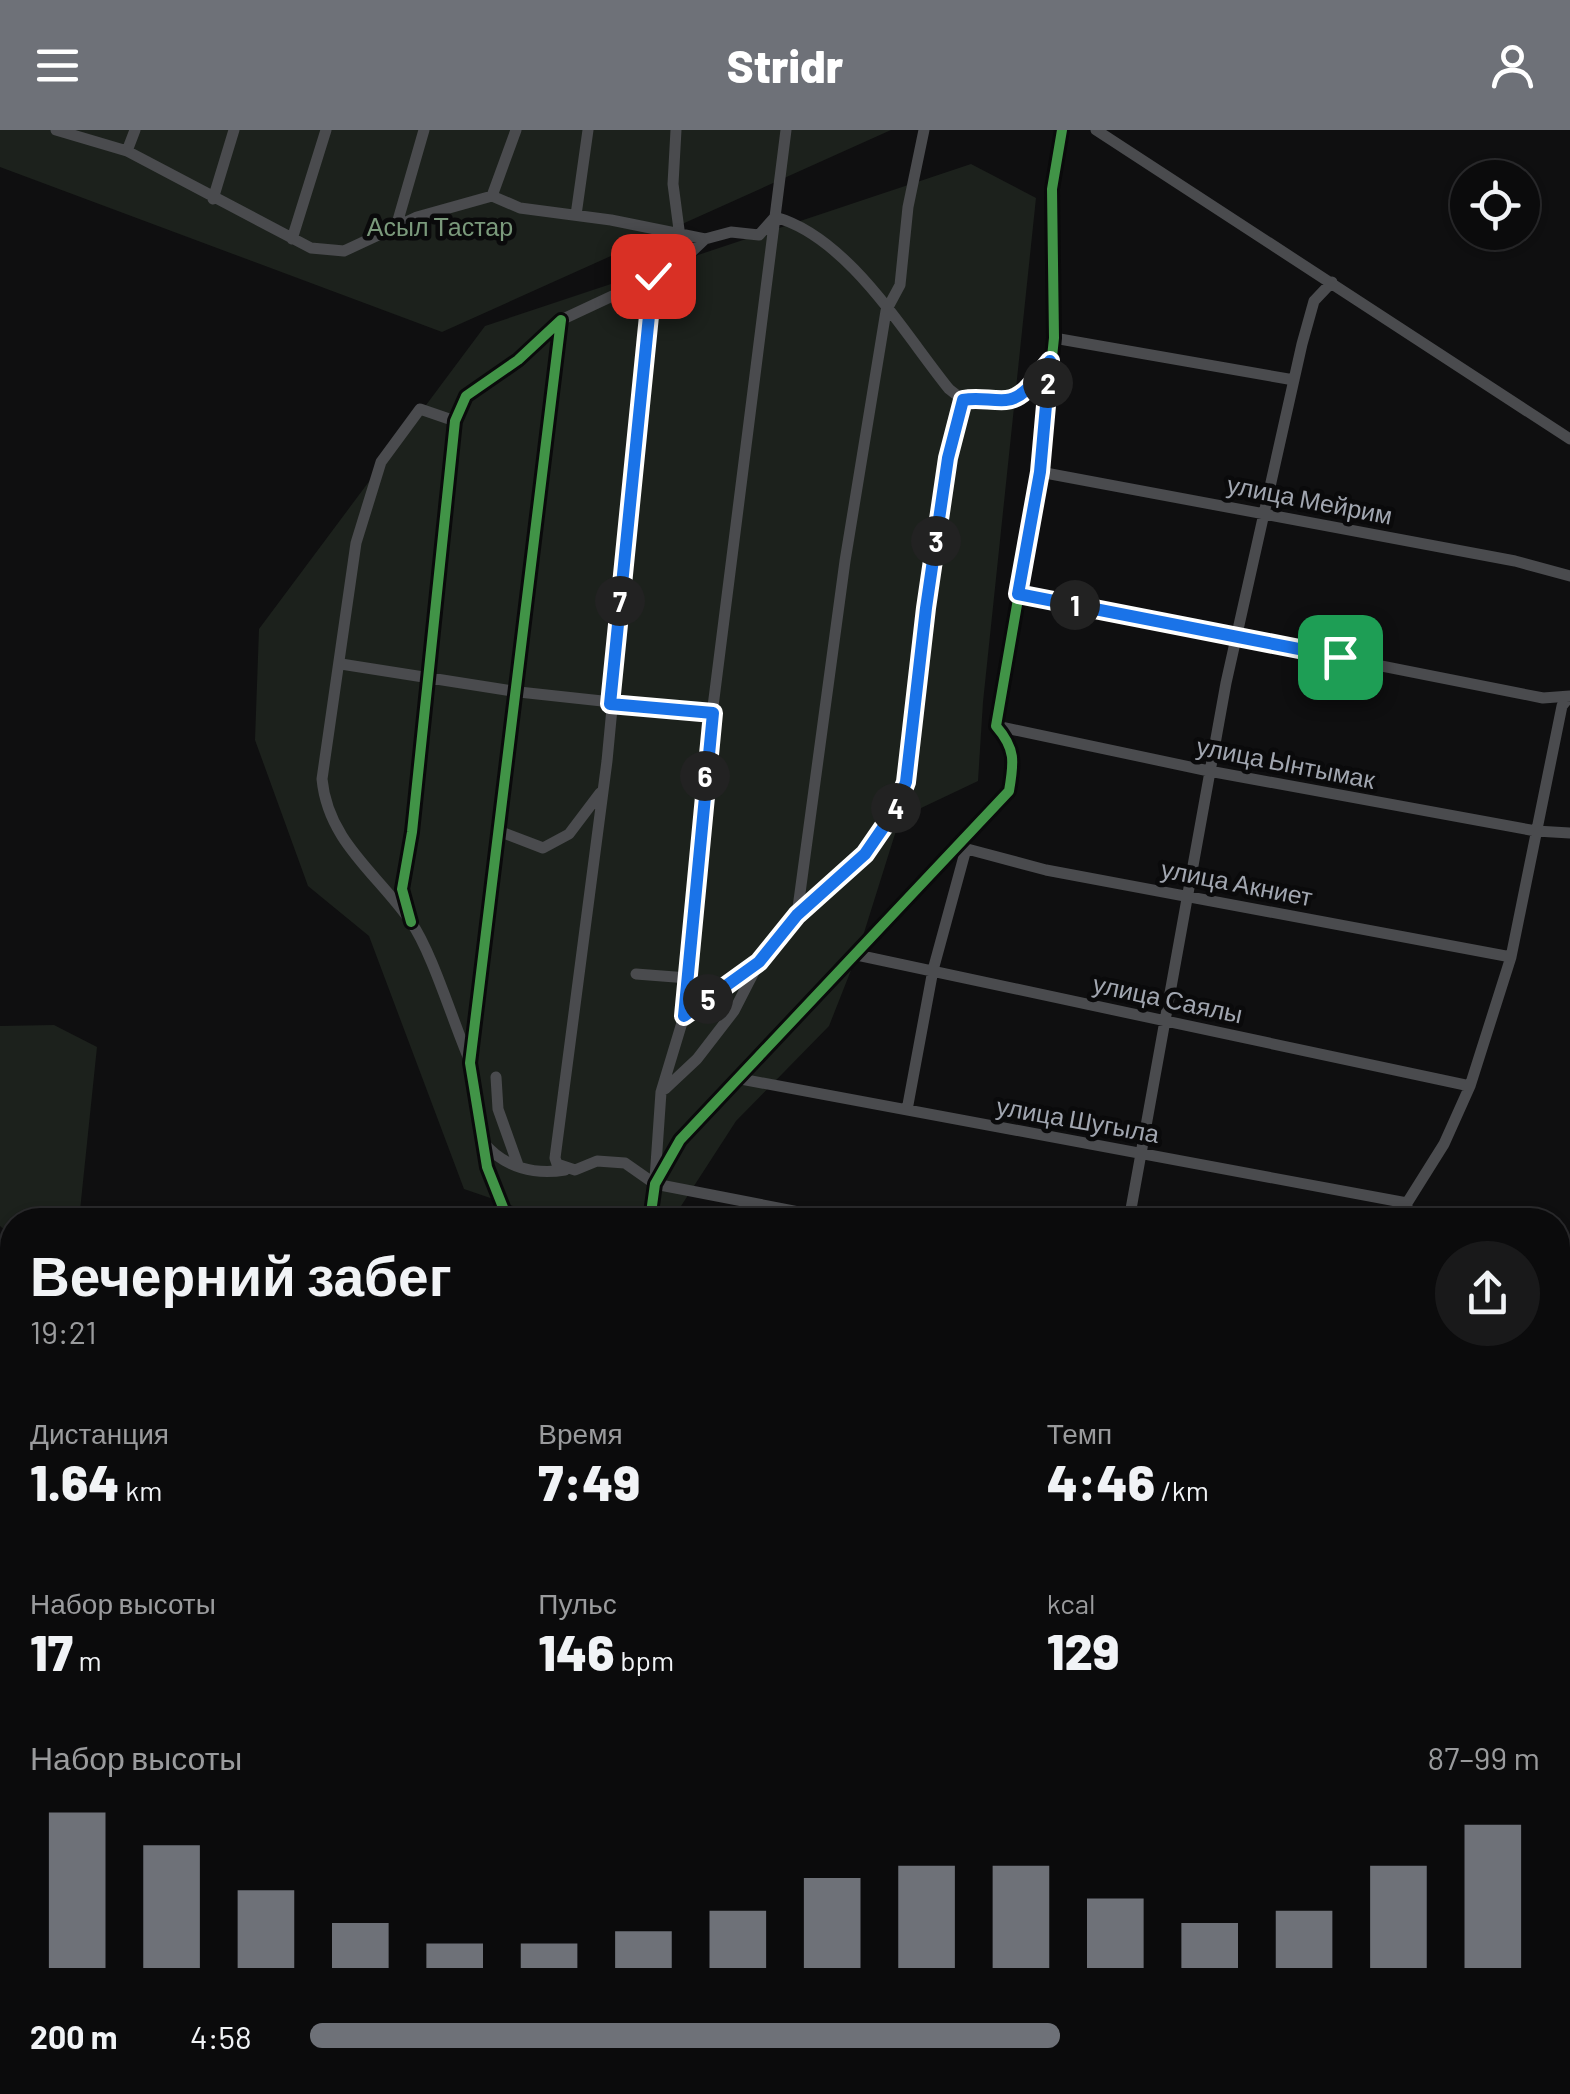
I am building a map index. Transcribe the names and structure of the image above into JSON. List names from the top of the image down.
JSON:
{
  "streets": {
    "street": [
      "улица Мейрим",
      "улица Ынтымак",
      "улица Акниет",
      "улица Саялы",
      "улица Шугыла"
    ]
  },
  "parks": ["Асыл Тастар"],
  "page": {
    "header": "Stridr",
    "pins": [
      "2",
      "3",
      "7",
      "1",
      "6",
      "4",
      "5"
    ],
    "heading": ["Вечерний забег", "19:21"],
    "stats": [
      ["Дистанция", "1.64 km"],
      ["Время", "7:49"],
      ["Темп", "4:46 /km"],
      ["Набор высоты", "17 m"],
      ["Пульс", "146 bpm"],
      ["kcal", "129"]
    ],
    "chart": ["Набор высоты", "87–99 m"],
    "list": [
      {
        "name": "200 m",
        "note": "4:58"
      }
    ]
  }
}
